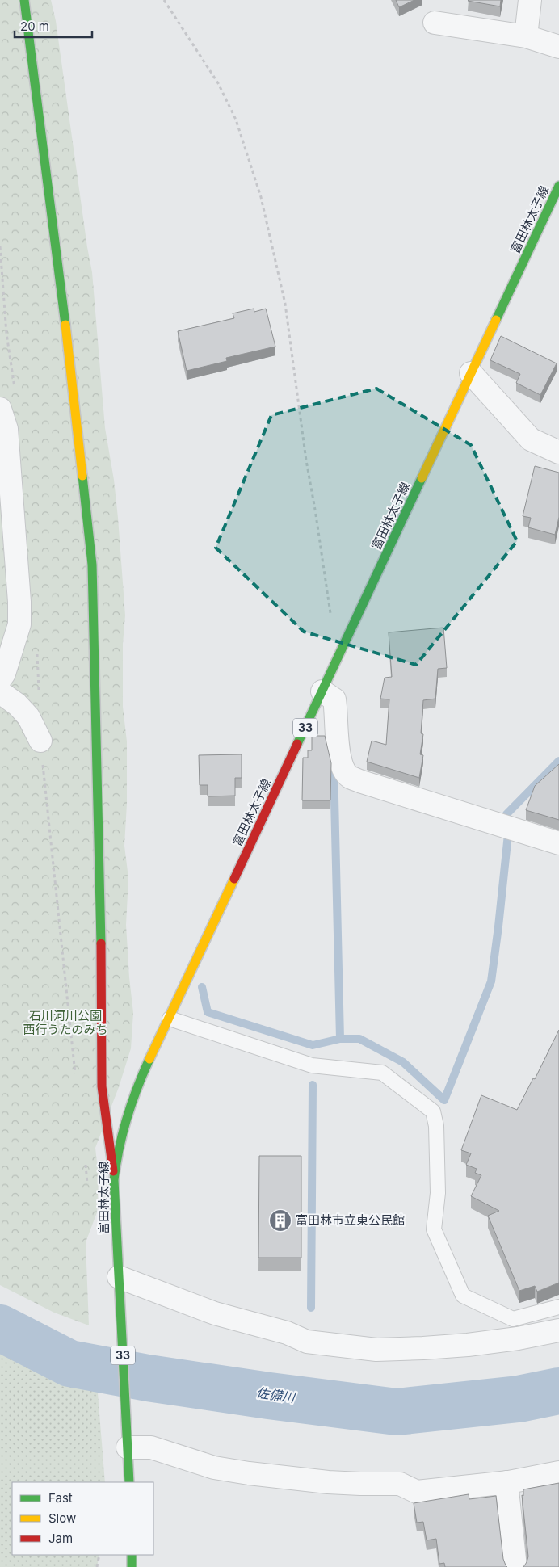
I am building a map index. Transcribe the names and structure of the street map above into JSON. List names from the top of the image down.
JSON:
{
  "streets": {
    "main road": ["富田林太子線", "33"]
  },
  "water": ["佐備川"],
  "parks": ["石川河川公園 西行うたのみち"],
  "places": {
    "building": ["富田林市立東公民館"]
  },
  "legend": ["Fast", "Slow", "Jam"],
  "scale_bar": "20 m"
}
